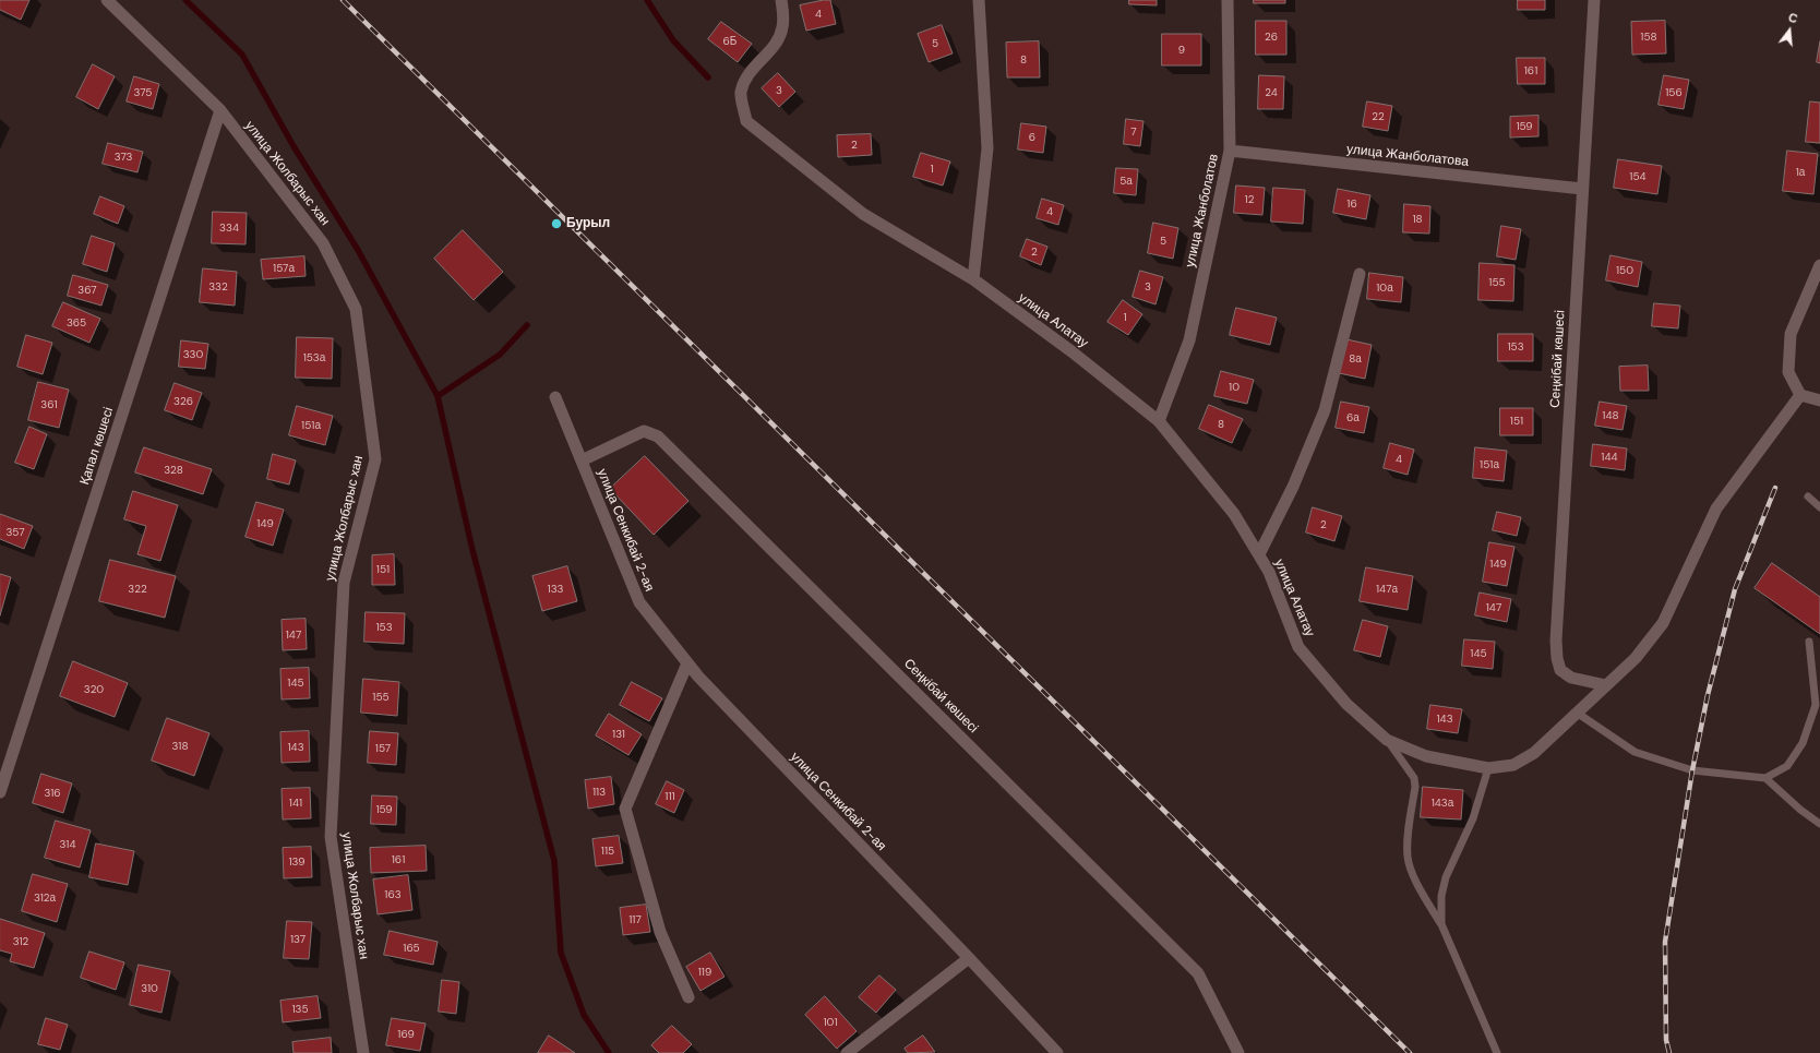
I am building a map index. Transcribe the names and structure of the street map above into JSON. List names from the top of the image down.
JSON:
{
  "streets": {
    "street": [
      "улица Жанболатова",
      "улица Жолбарыс хан",
      "улица Жанболатов",
      "улица Алатау",
      "Сеңкібай көшесі",
      "Қапал көшесі",
      "улица Сенкибай 2-ая"
    ]
  },
  "crossings": [
    ["улица Жанболатова", "улица Жанболатов"],
    ["улица Жанболатова", "Сеңкібай көшесі"],
    ["улица Жолбарыс хан", "Қапал көшесі"],
    ["улица Жанболатов", "улица Алатау"],
    ["улица Алатау", "Сеңкібай көшесі"],
    ["Сеңкібай көшесі", "улица Сенкибай 2-ая"]
  ],
  "places": ["Бурыл"],
  "house_numbers": [
    "4",
    "26",
    "158",
    "6Б",
    "5",
    "9",
    "8",
    "161",
    "3",
    "375",
    "24",
    "156",
    "22",
    "159",
    "7",
    "6",
    "2",
    "373",
    "1",
    "1а",
    "154",
    "5а",
    "12",
    "16",
    "4",
    "18",
    "334",
    "5",
    "2",
    "157а",
    "150",
    "155",
    "332",
    "3",
    "10а",
    "367",
    "1",
    "365",
    "153",
    "330",
    "153а",
    "8а",
    "10",
    "326",
    "361",
    "148",
    "6а",
    "151",
    "8",
    "151а",
    "144",
    "4",
    "151а",
    "328",
    "149",
    "2",
    "357",
    "149",
    "151",
    "322",
    "133",
    "147а",
    "147",
    "153",
    "147",
    "145",
    "145",
    "320",
    "155",
    "143",
    "131",
    "318",
    "143",
    "157",
    "113",
    "316",
    "111",
    "141",
    "143а",
    "159",
    "314",
    "115",
    "161",
    "139",
    "163",
    "312а",
    "117",
    "137",
    "312",
    "165",
    "119",
    "310",
    "135",
    "101",
    "169"
  ],
  "north": "top"
}
